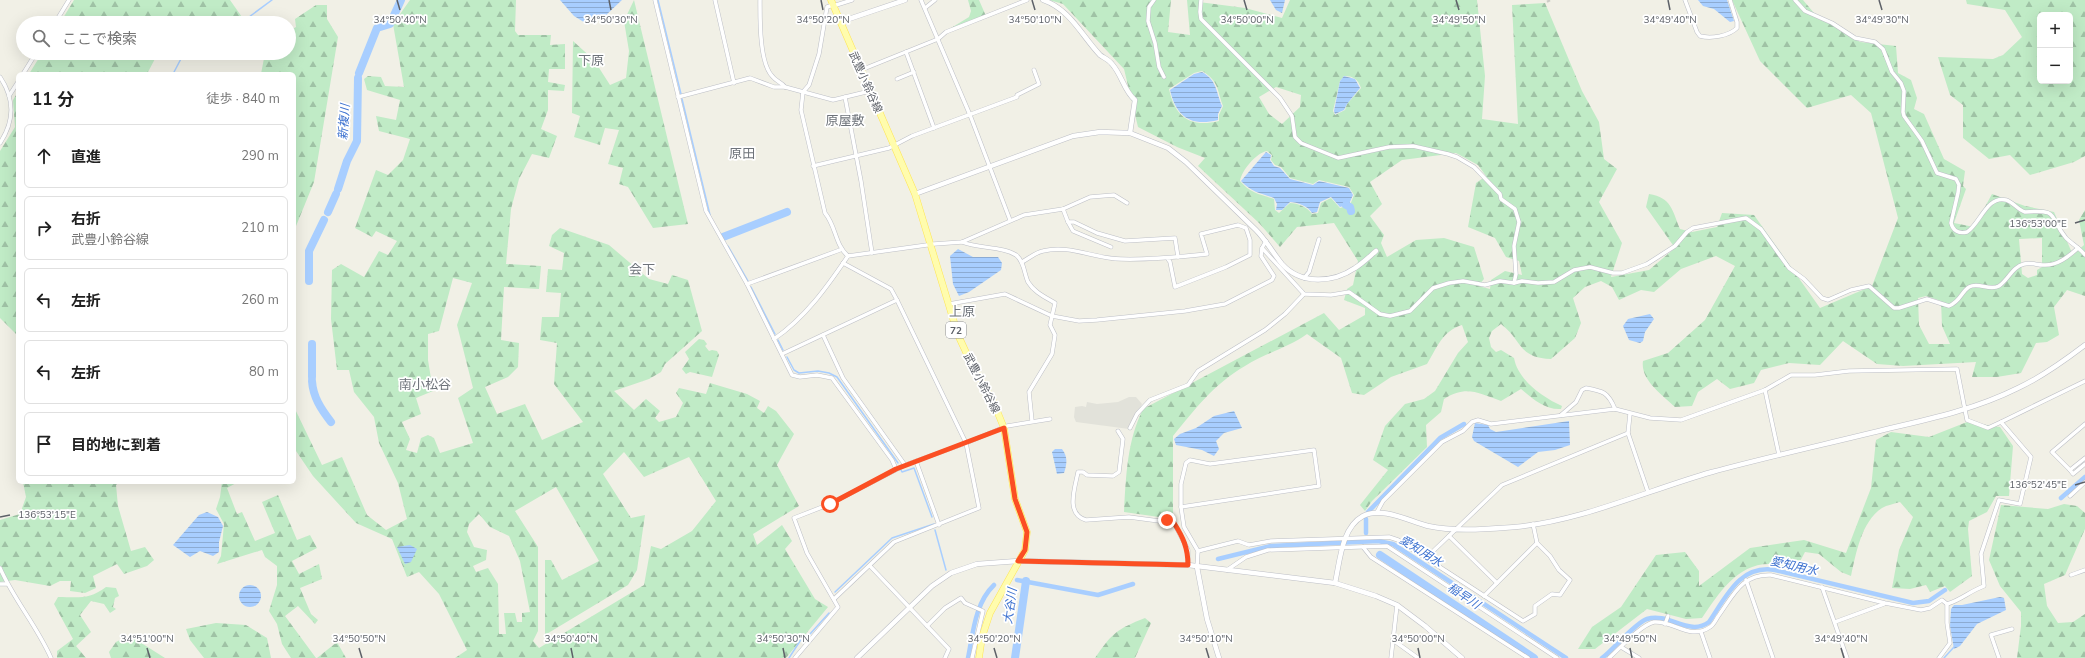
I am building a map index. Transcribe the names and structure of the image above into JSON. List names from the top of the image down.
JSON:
{
  "streets": {
    "main road": ["武豊小鈴谷線", "72"]
  },
  "districts": [
    "下原",
    "原屋敷",
    "原田",
    "会下",
    "上原",
    "南小松谷"
  ],
  "water": [
    "新複川",
    "愛知用水",
    "稲早川",
    "大谷川"
  ],
  "page": {
    "map_buttons": ["+", "−"],
    "search": "ここで検索",
    "heading": ["11 分", "徒歩 · 840 m"],
    "list": [
      ["直進", "290 m"],
      ["右折", "武豊小鈴谷線", "210 m"],
      ["左折", "260 m"],
      ["左折", "80 m"],
      "目的地に到着"
    ]
  },
  "coordinates": [
    "34°50'40\"N",
    "34°50'30\"N",
    "34°50'20\"N",
    "34°50'10\"N",
    "34°50'00\"N",
    "34°49'50\"N",
    "34°49'40\"N",
    "34°49'30\"N",
    "136°53'00\"E",
    "136°52'45\"E",
    "136°53'15\"E",
    "34°51'00\"N",
    "34°50'50\"N"
  ]
}
